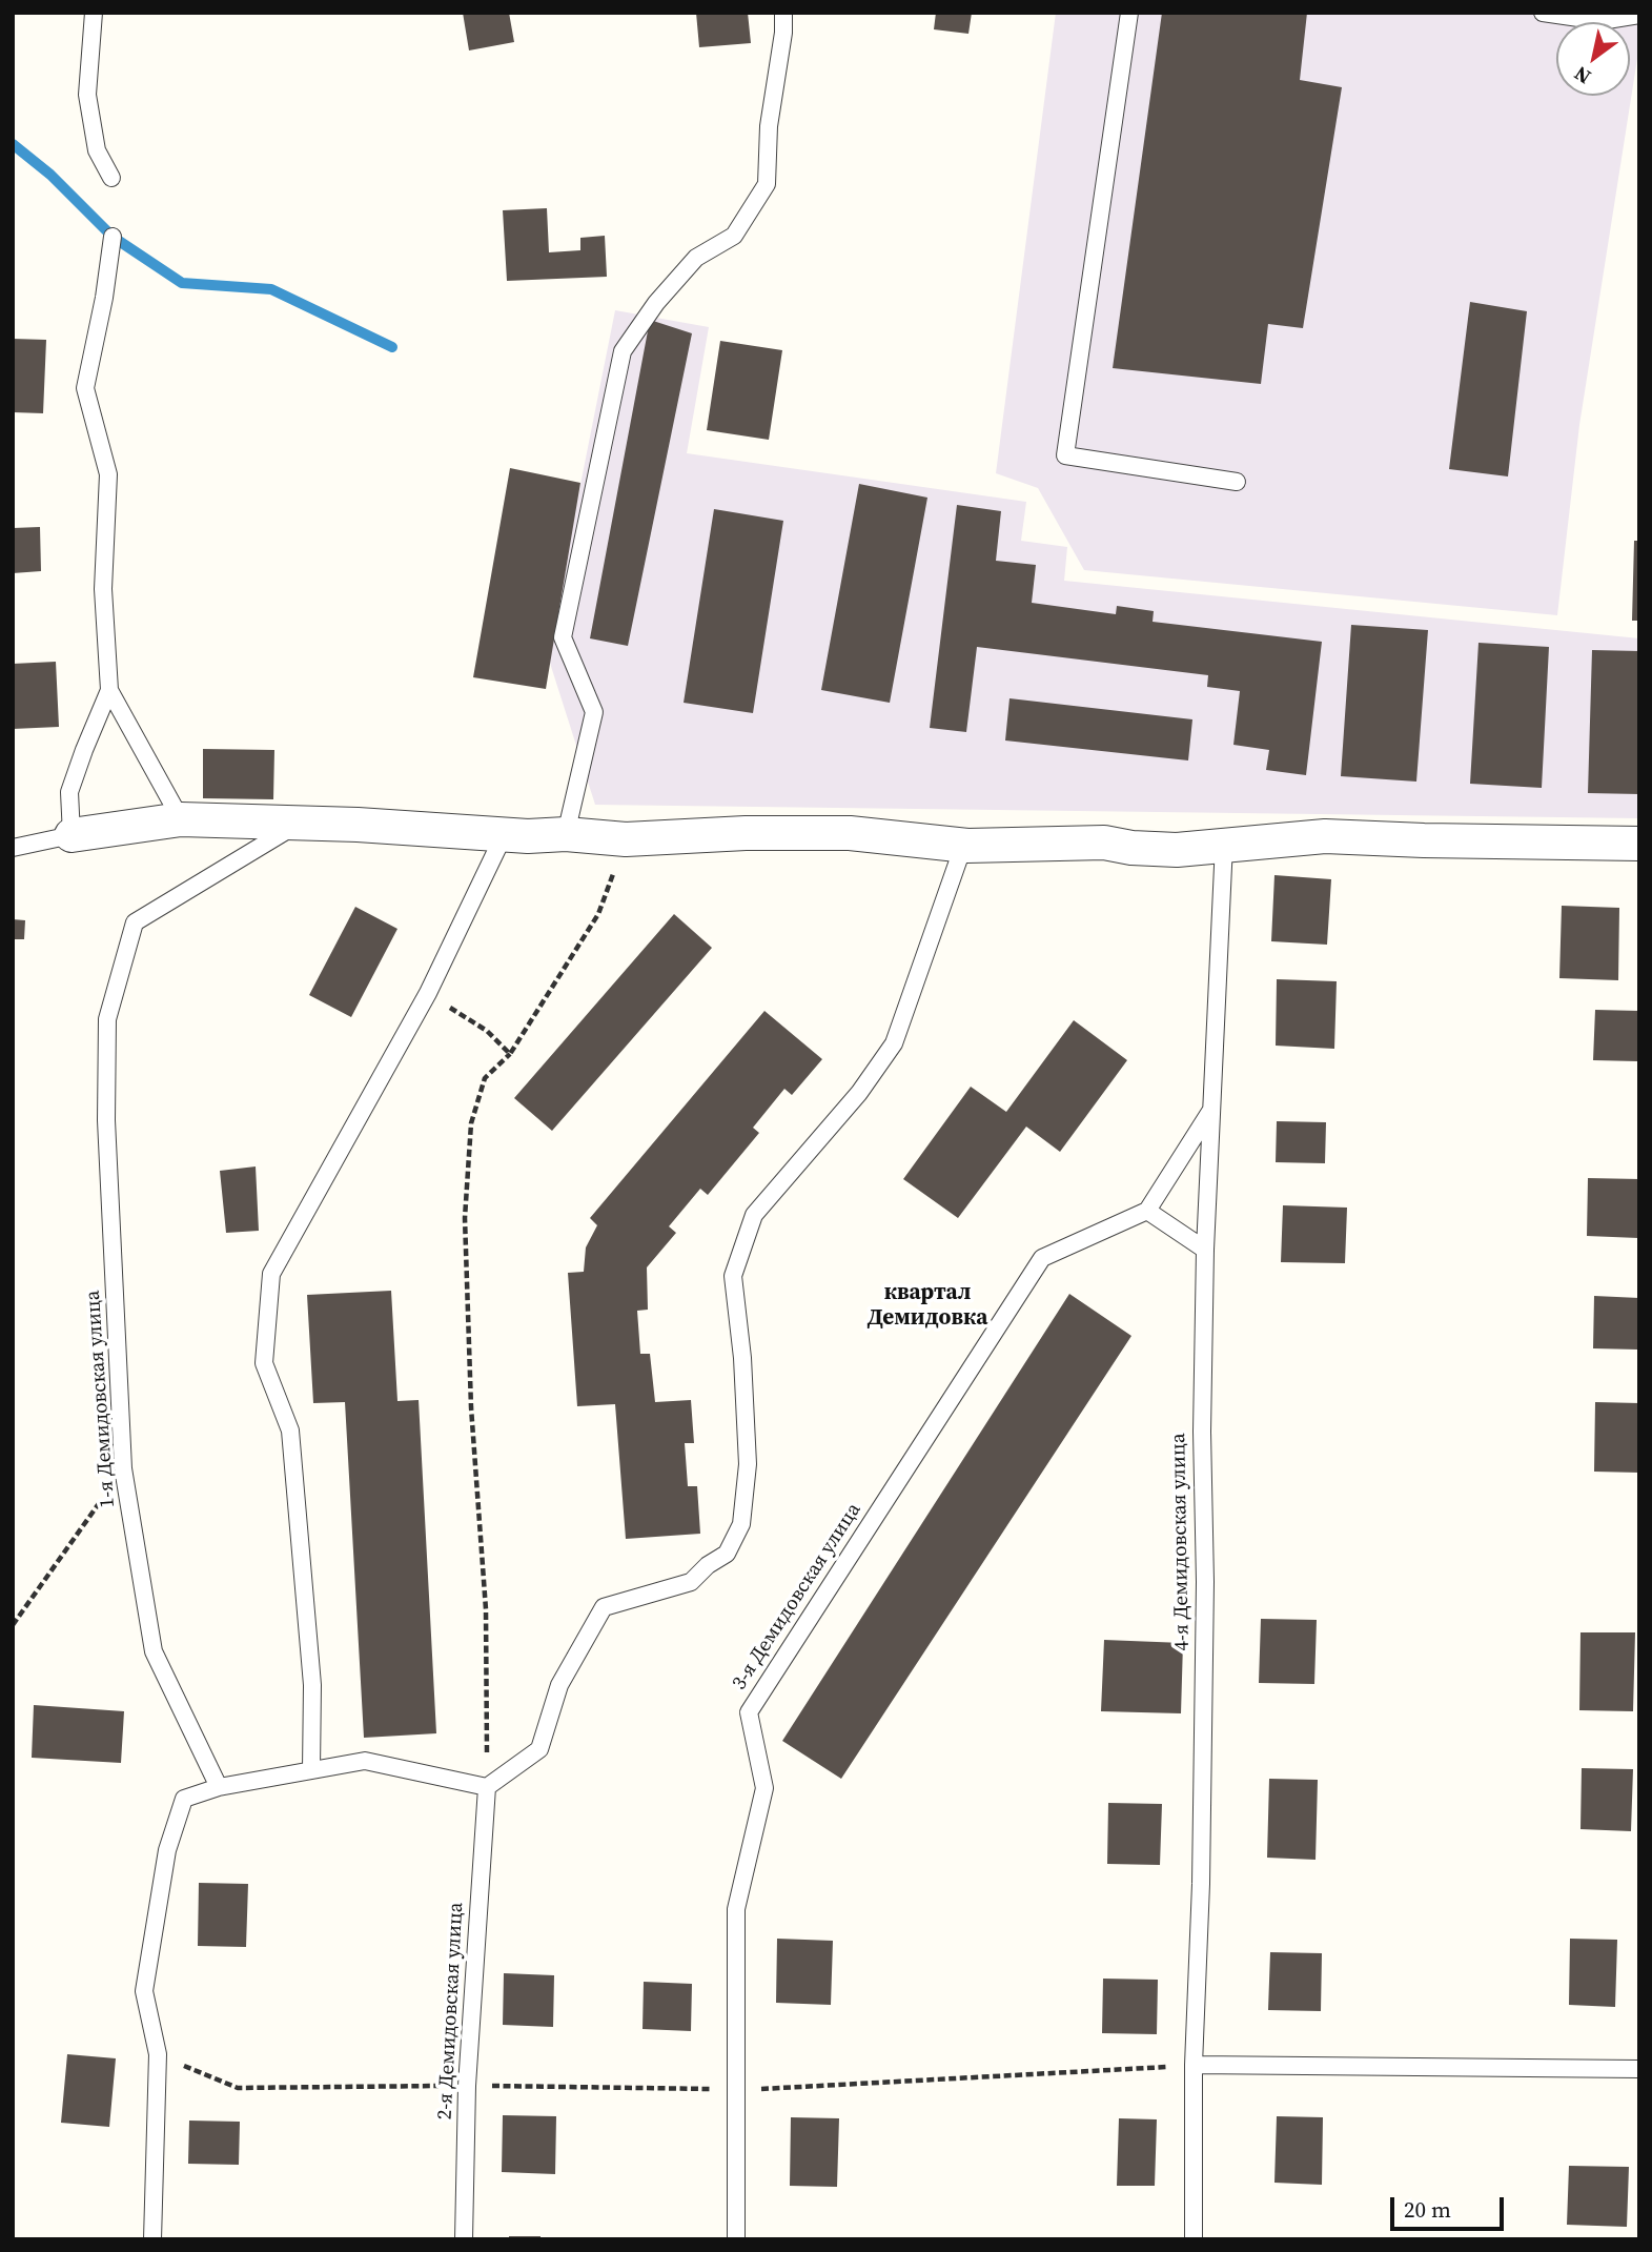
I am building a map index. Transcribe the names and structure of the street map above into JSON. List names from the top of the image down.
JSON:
{
  "streets": {
    "lane": [
      "1-я Демидовская улица",
      "4-я Демидовская улица",
      "3-я Демидовская улица",
      "2-я Демидовская улица"
    ]
  },
  "districts": ["квартал Демидовка"],
  "scale_bar": "20 m",
  "north": "bottom left"
}
